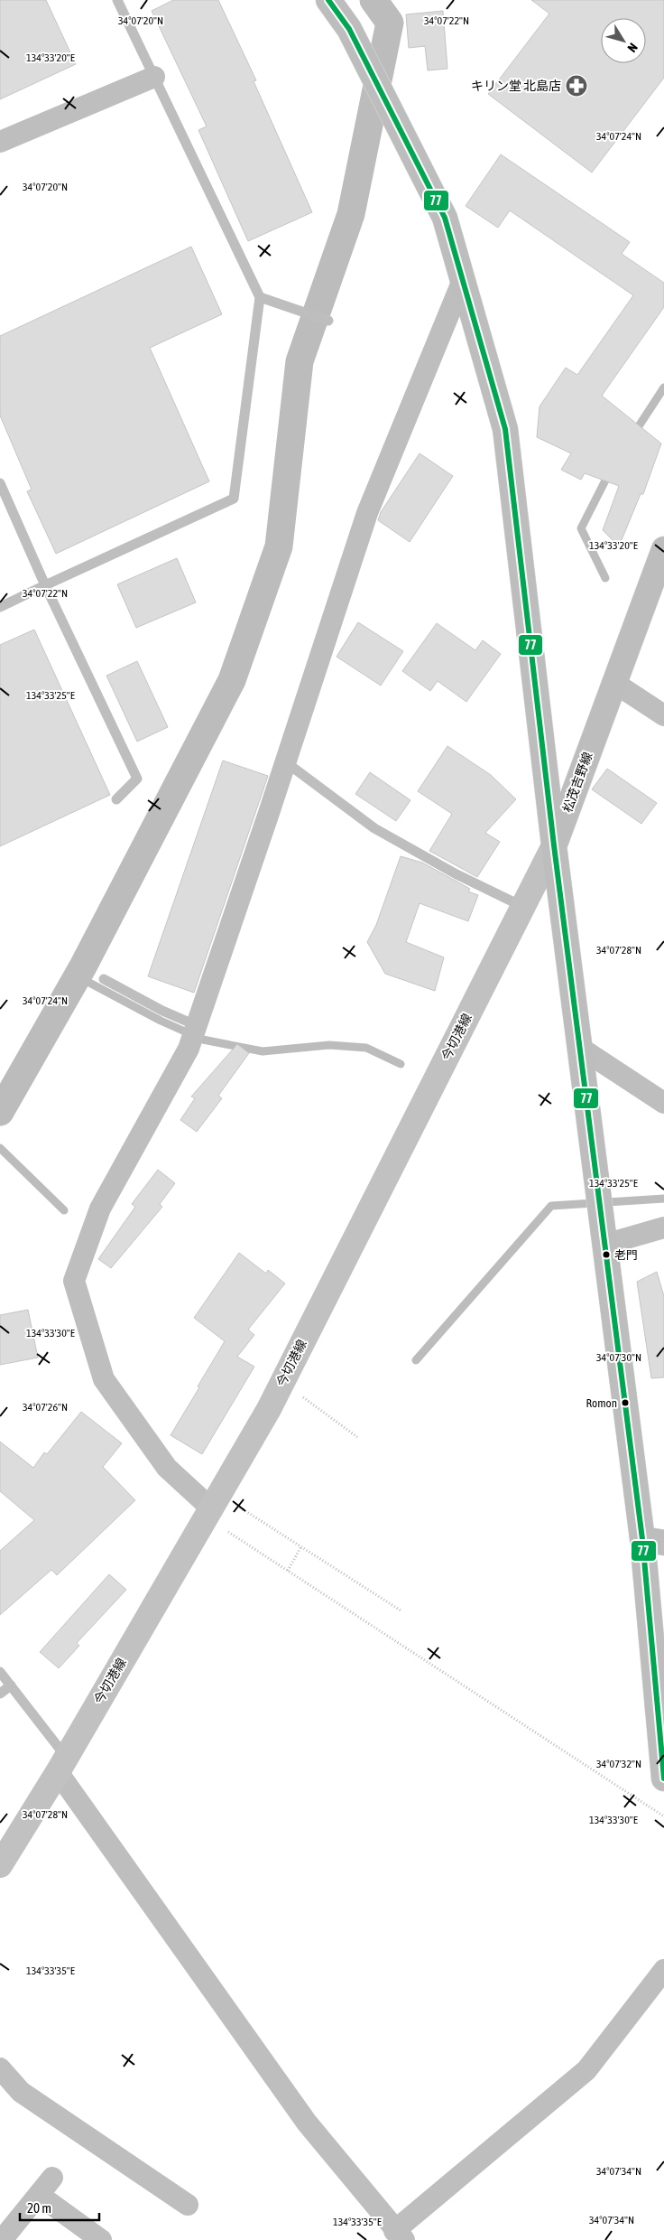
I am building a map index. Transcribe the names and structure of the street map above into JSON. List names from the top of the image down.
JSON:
{
  "streets": {
    "main road": ["松茂吉野線", "今切港線"]
  },
  "crossings": [
    ["松茂吉野線", "今切港線"]
  ],
  "places": {
    "pharmacy": ["キリン堂 北島店"],
    "other": ["老門", "Romon"]
  },
  "lines": ["transit line 77"],
  "scale_bar": "20 m",
  "north": "bottom right",
  "coordinates": [
    "34°07'20\"N",
    "34°07'22\"N",
    "134°33'20\"E",
    "34°07'24\"N",
    "134°33'25\"E",
    "34°07'28\"N",
    "134°33'30\"E",
    "34°07'30\"N",
    "34°07'26\"N",
    "34°07'32\"N",
    "134°33'35\"E",
    "34°07'34\"N"
  ]
}
